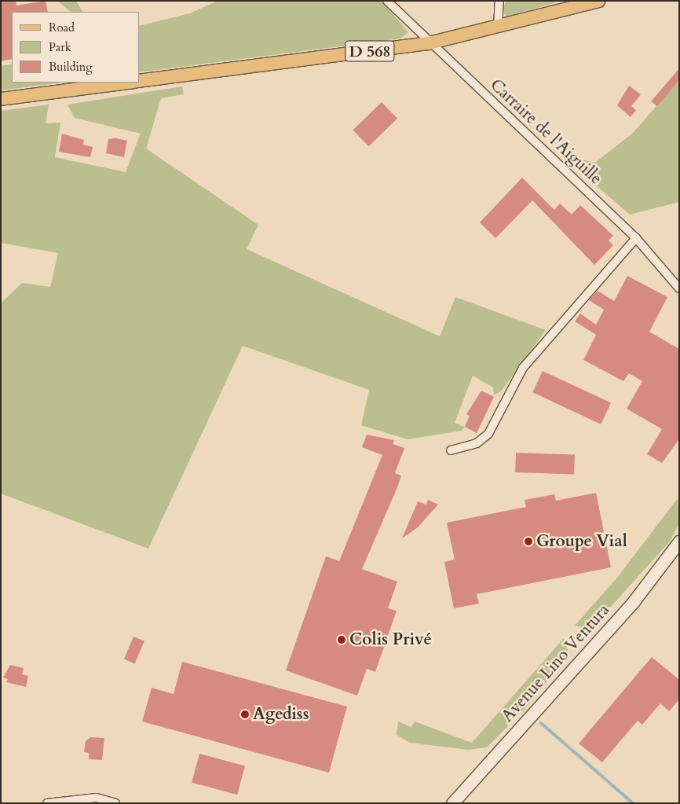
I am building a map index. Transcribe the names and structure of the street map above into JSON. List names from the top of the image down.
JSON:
{
  "streets": {
    "main road": ["D 568", "Avenue Lino Ventura"],
    "street": ["Carraire de l'Aiguille"]
  },
  "crossings": [
    ["D 568", "Carraire de l'Aiguille"]
  ],
  "places": ["Groupe Vial", "Colis Privé", "Agediss"],
  "legend": ["Road", "Park", "Building"]
}
